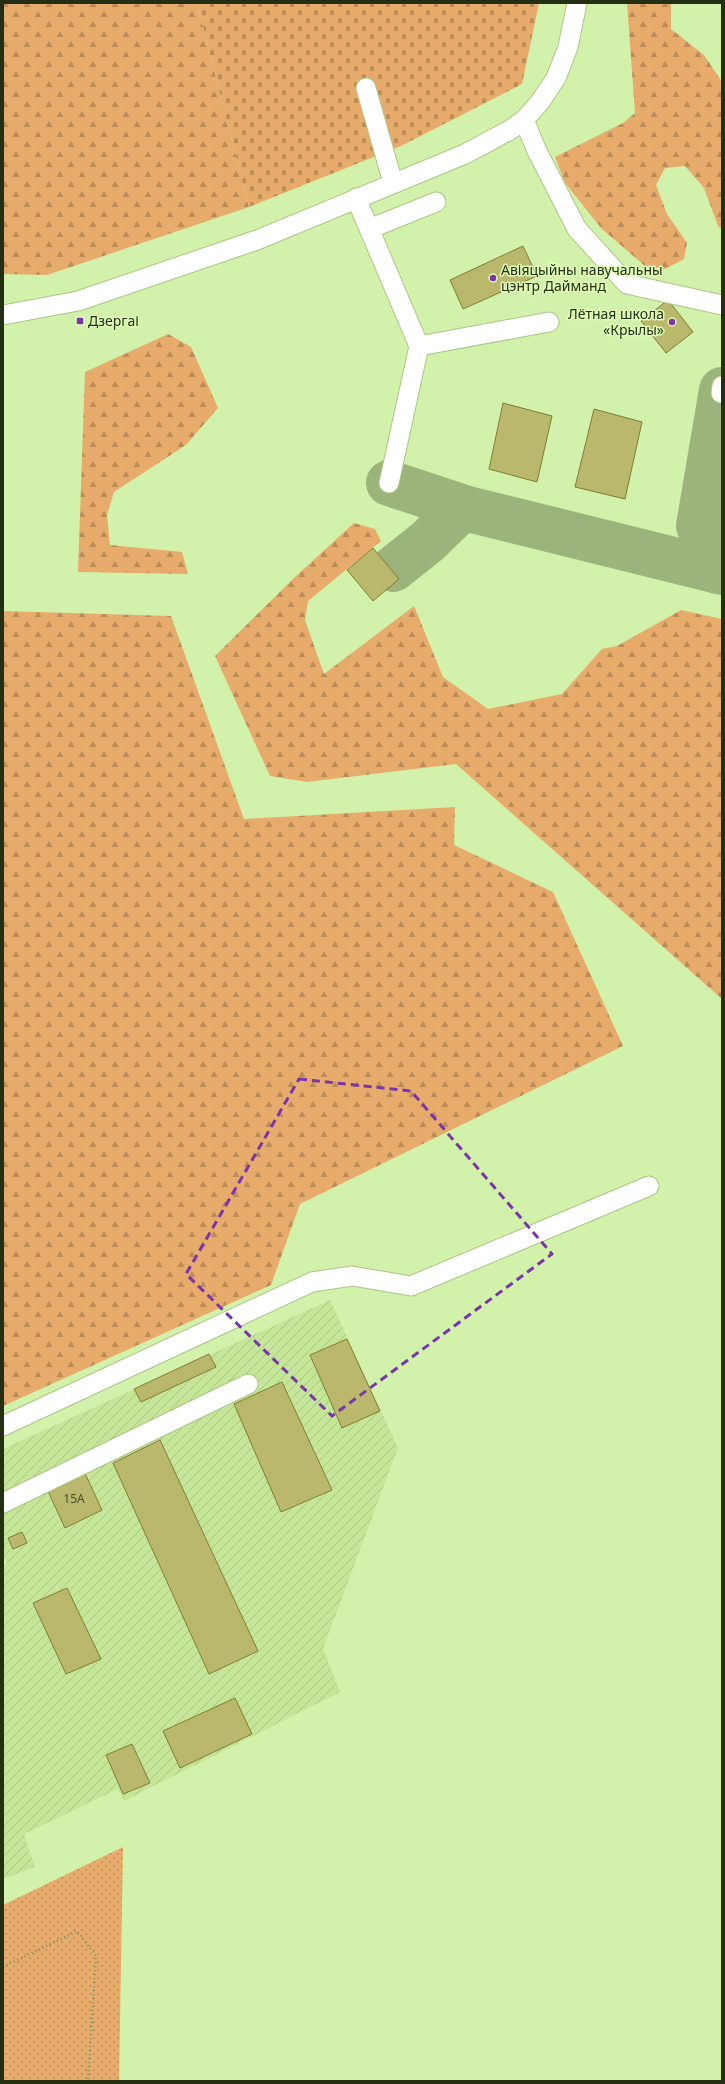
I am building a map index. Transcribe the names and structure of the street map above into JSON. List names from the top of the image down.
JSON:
{
  "places": {
    "other": ["Авіяцыйны навучальны цэнтр Дайманд", "Лётная школа «Крылы»"],
    "transit": ["Дзергаі"]
  },
  "house_numbers": ["15А"]
}
